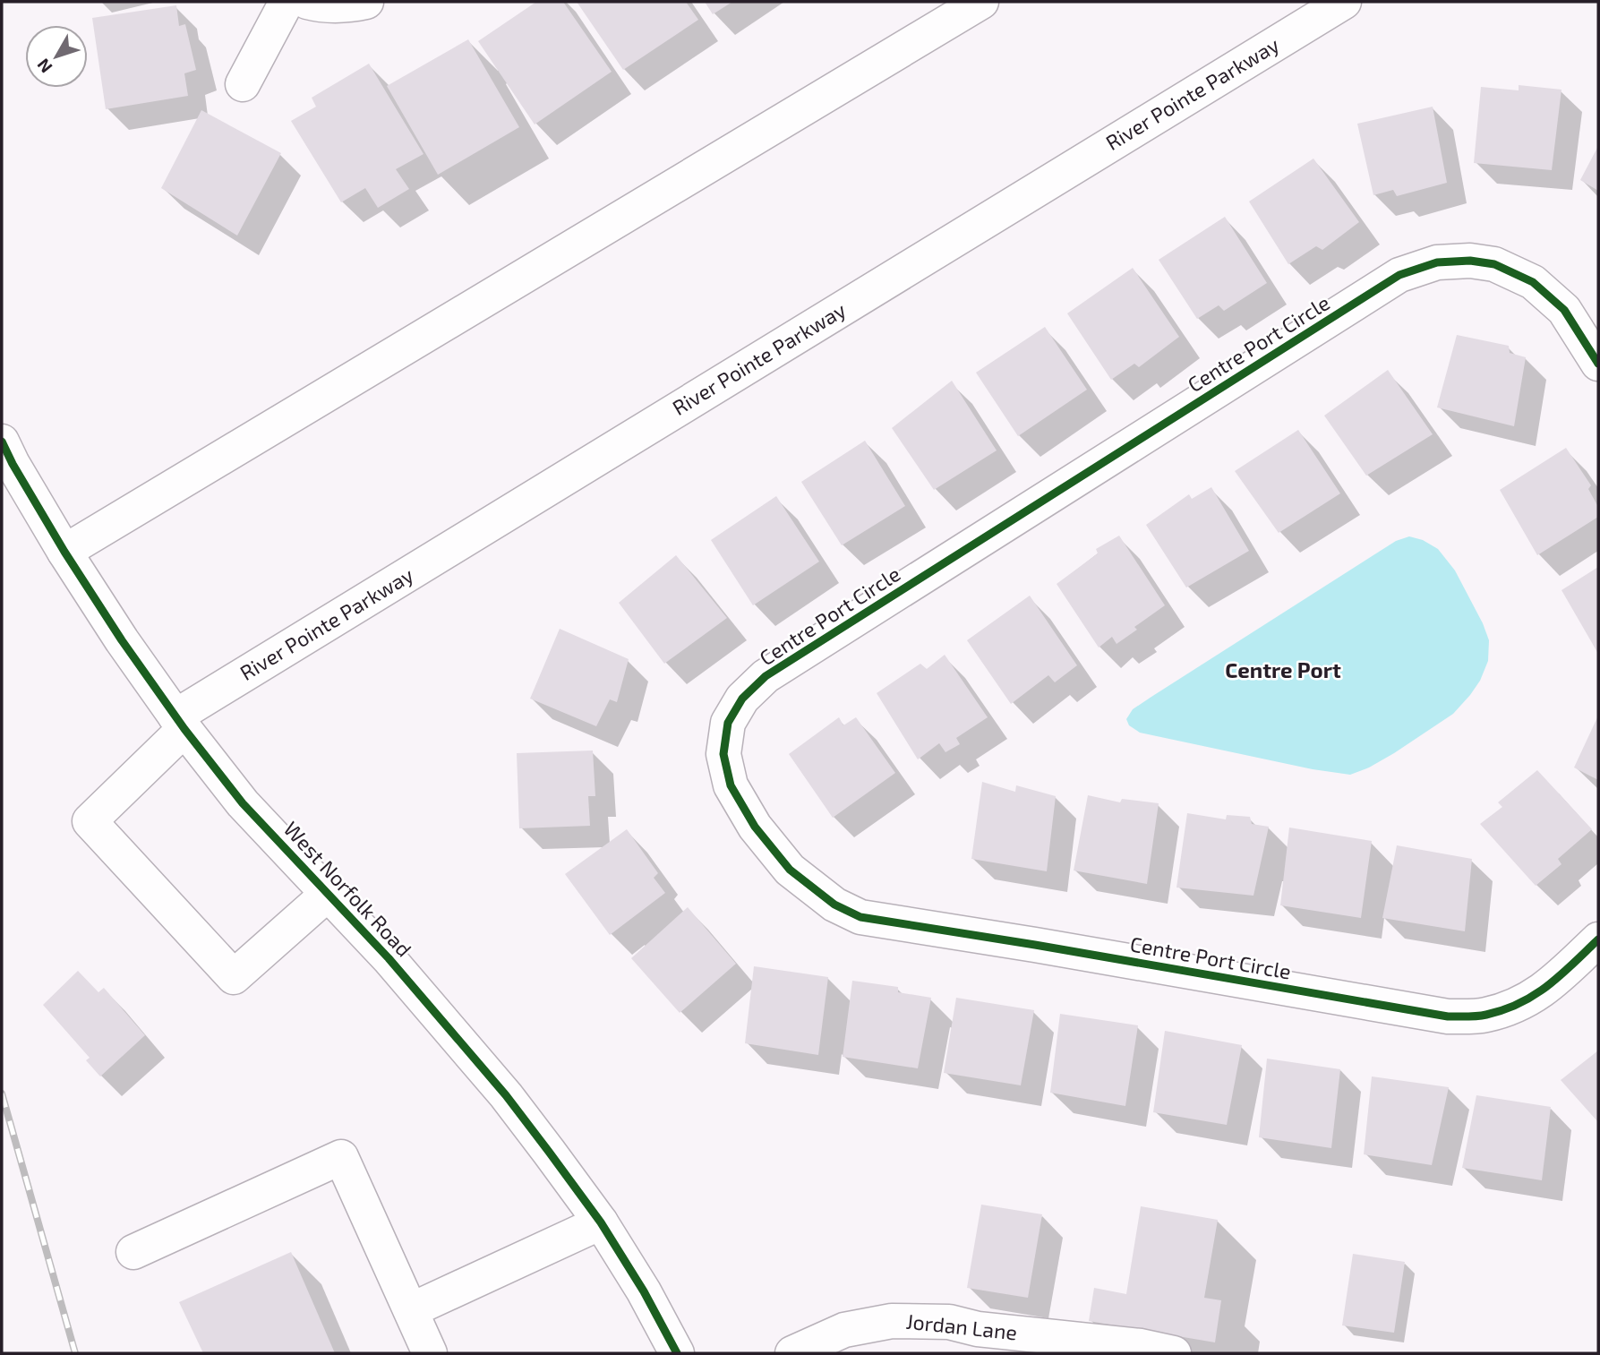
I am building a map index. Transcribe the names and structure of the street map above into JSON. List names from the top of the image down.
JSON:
{
  "streets": {
    "street": [
      "River Pointe Parkway",
      "Centre Port Circle",
      "West Norfolk Road",
      "Jordan Lane"
    ]
  },
  "crossings": [
    ["River Pointe Parkway", "West Norfolk Road"]
  ],
  "districts": ["Centre Port"],
  "north": "bottom left"
}
